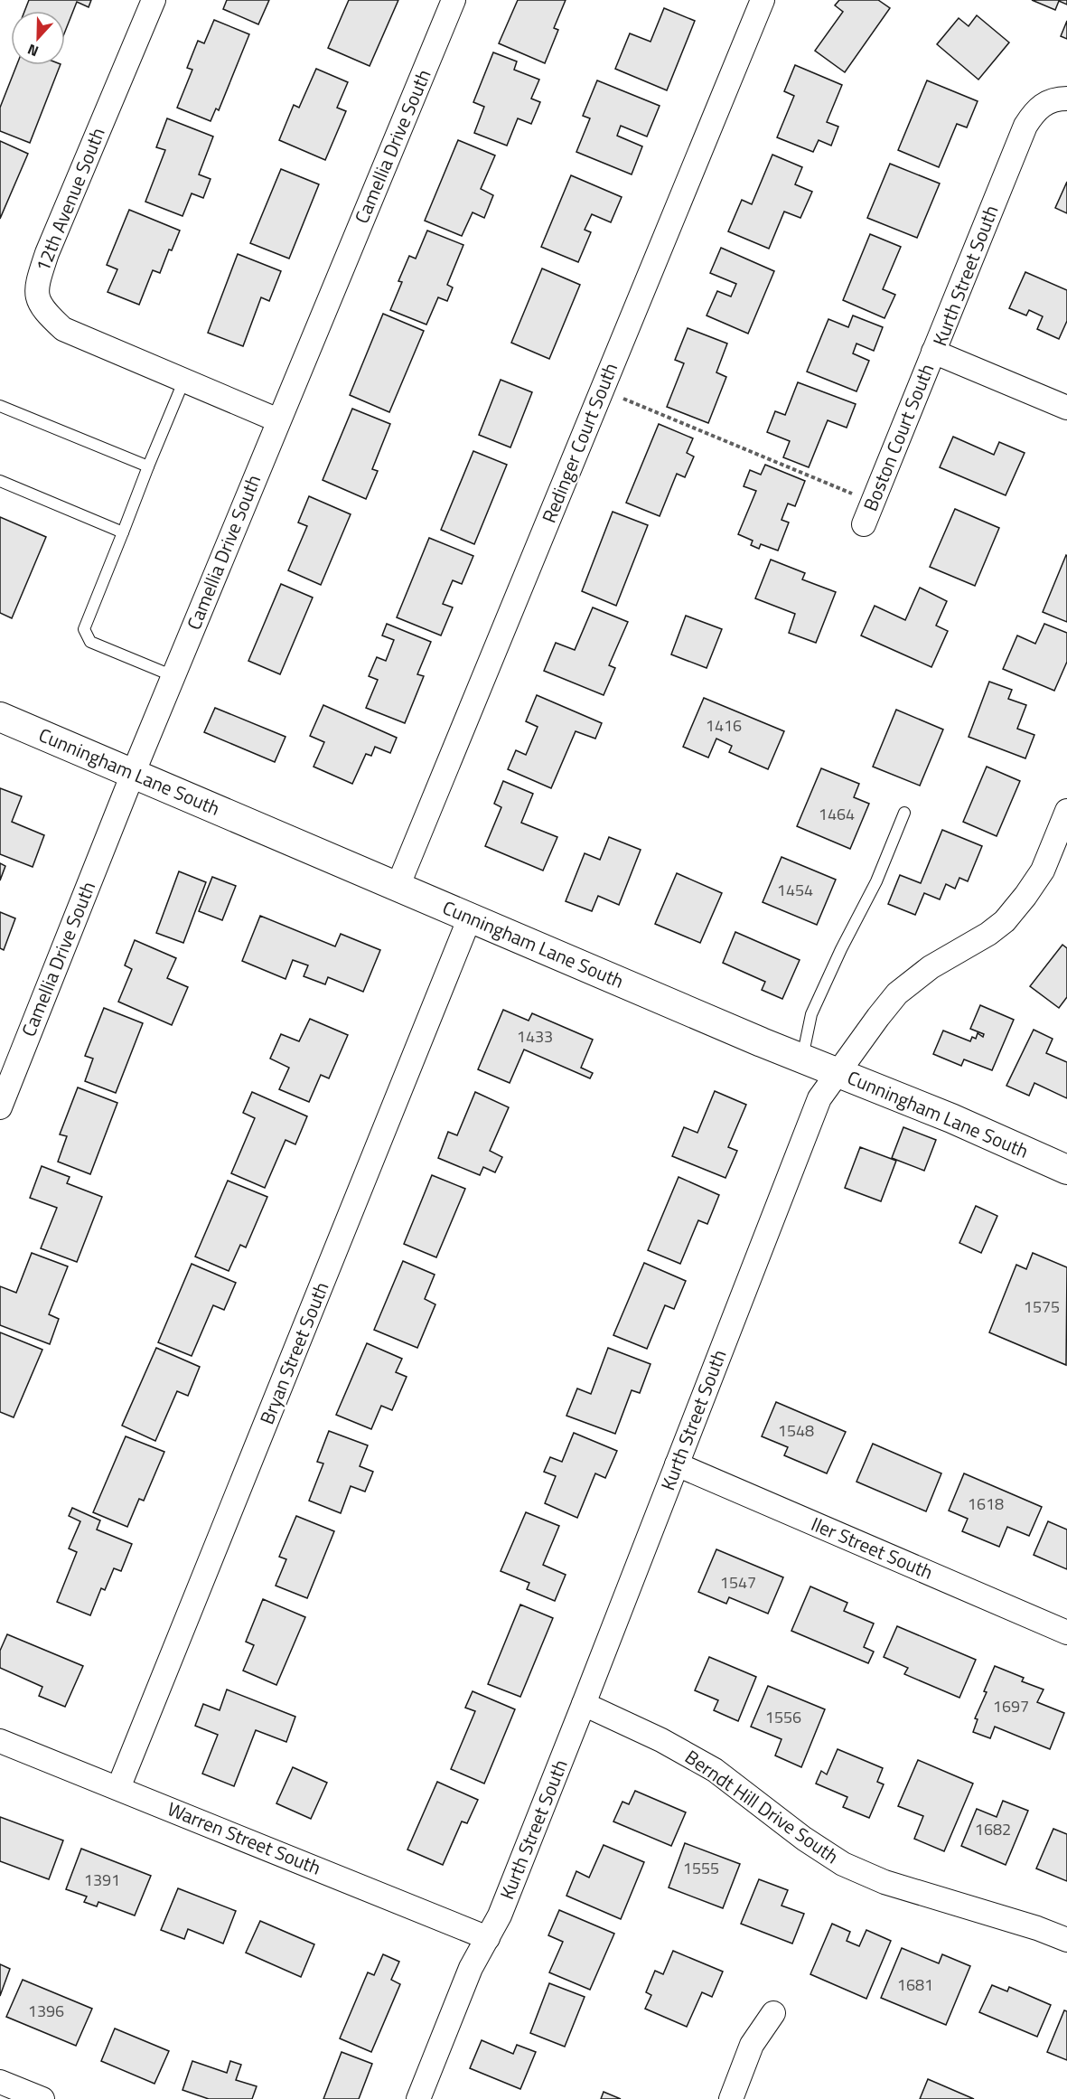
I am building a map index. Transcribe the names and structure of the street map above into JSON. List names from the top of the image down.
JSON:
{
  "streets": {
    "street": [
      "Camellia Drive South",
      "12th Avenue South",
      "Kurth Street South",
      "Boston Court South",
      "Redinger Court South",
      "Cunningham Lane South",
      "Bryan Street South",
      "Iler Street South",
      "Berndt Hill Drive South",
      "Warren Street South"
    ]
  },
  "crossings": [
    ["Camellia Drive South", "12th Avenue South"],
    ["Camellia Drive South", "Cunningham Lane South"],
    ["Kurth Street South", "Boston Court South"],
    ["Kurth Street South", "Cunningham Lane South"],
    ["Kurth Street South", "Iler Street South"],
    ["Kurth Street South", "Berndt Hill Drive South"],
    ["Kurth Street South", "Warren Street South"],
    ["Redinger Court South", "Cunningham Lane South"],
    ["Cunningham Lane South", "Bryan Street South"],
    ["Bryan Street South", "Warren Street South"]
  ],
  "house_numbers": [
    "1416",
    "1464",
    "1454",
    "1433",
    "1575",
    "1548",
    "1618",
    "1547",
    "1697",
    "1556",
    "1682",
    "1555",
    "1391",
    "1681",
    "1396"
  ],
  "north": "bottom"
}
